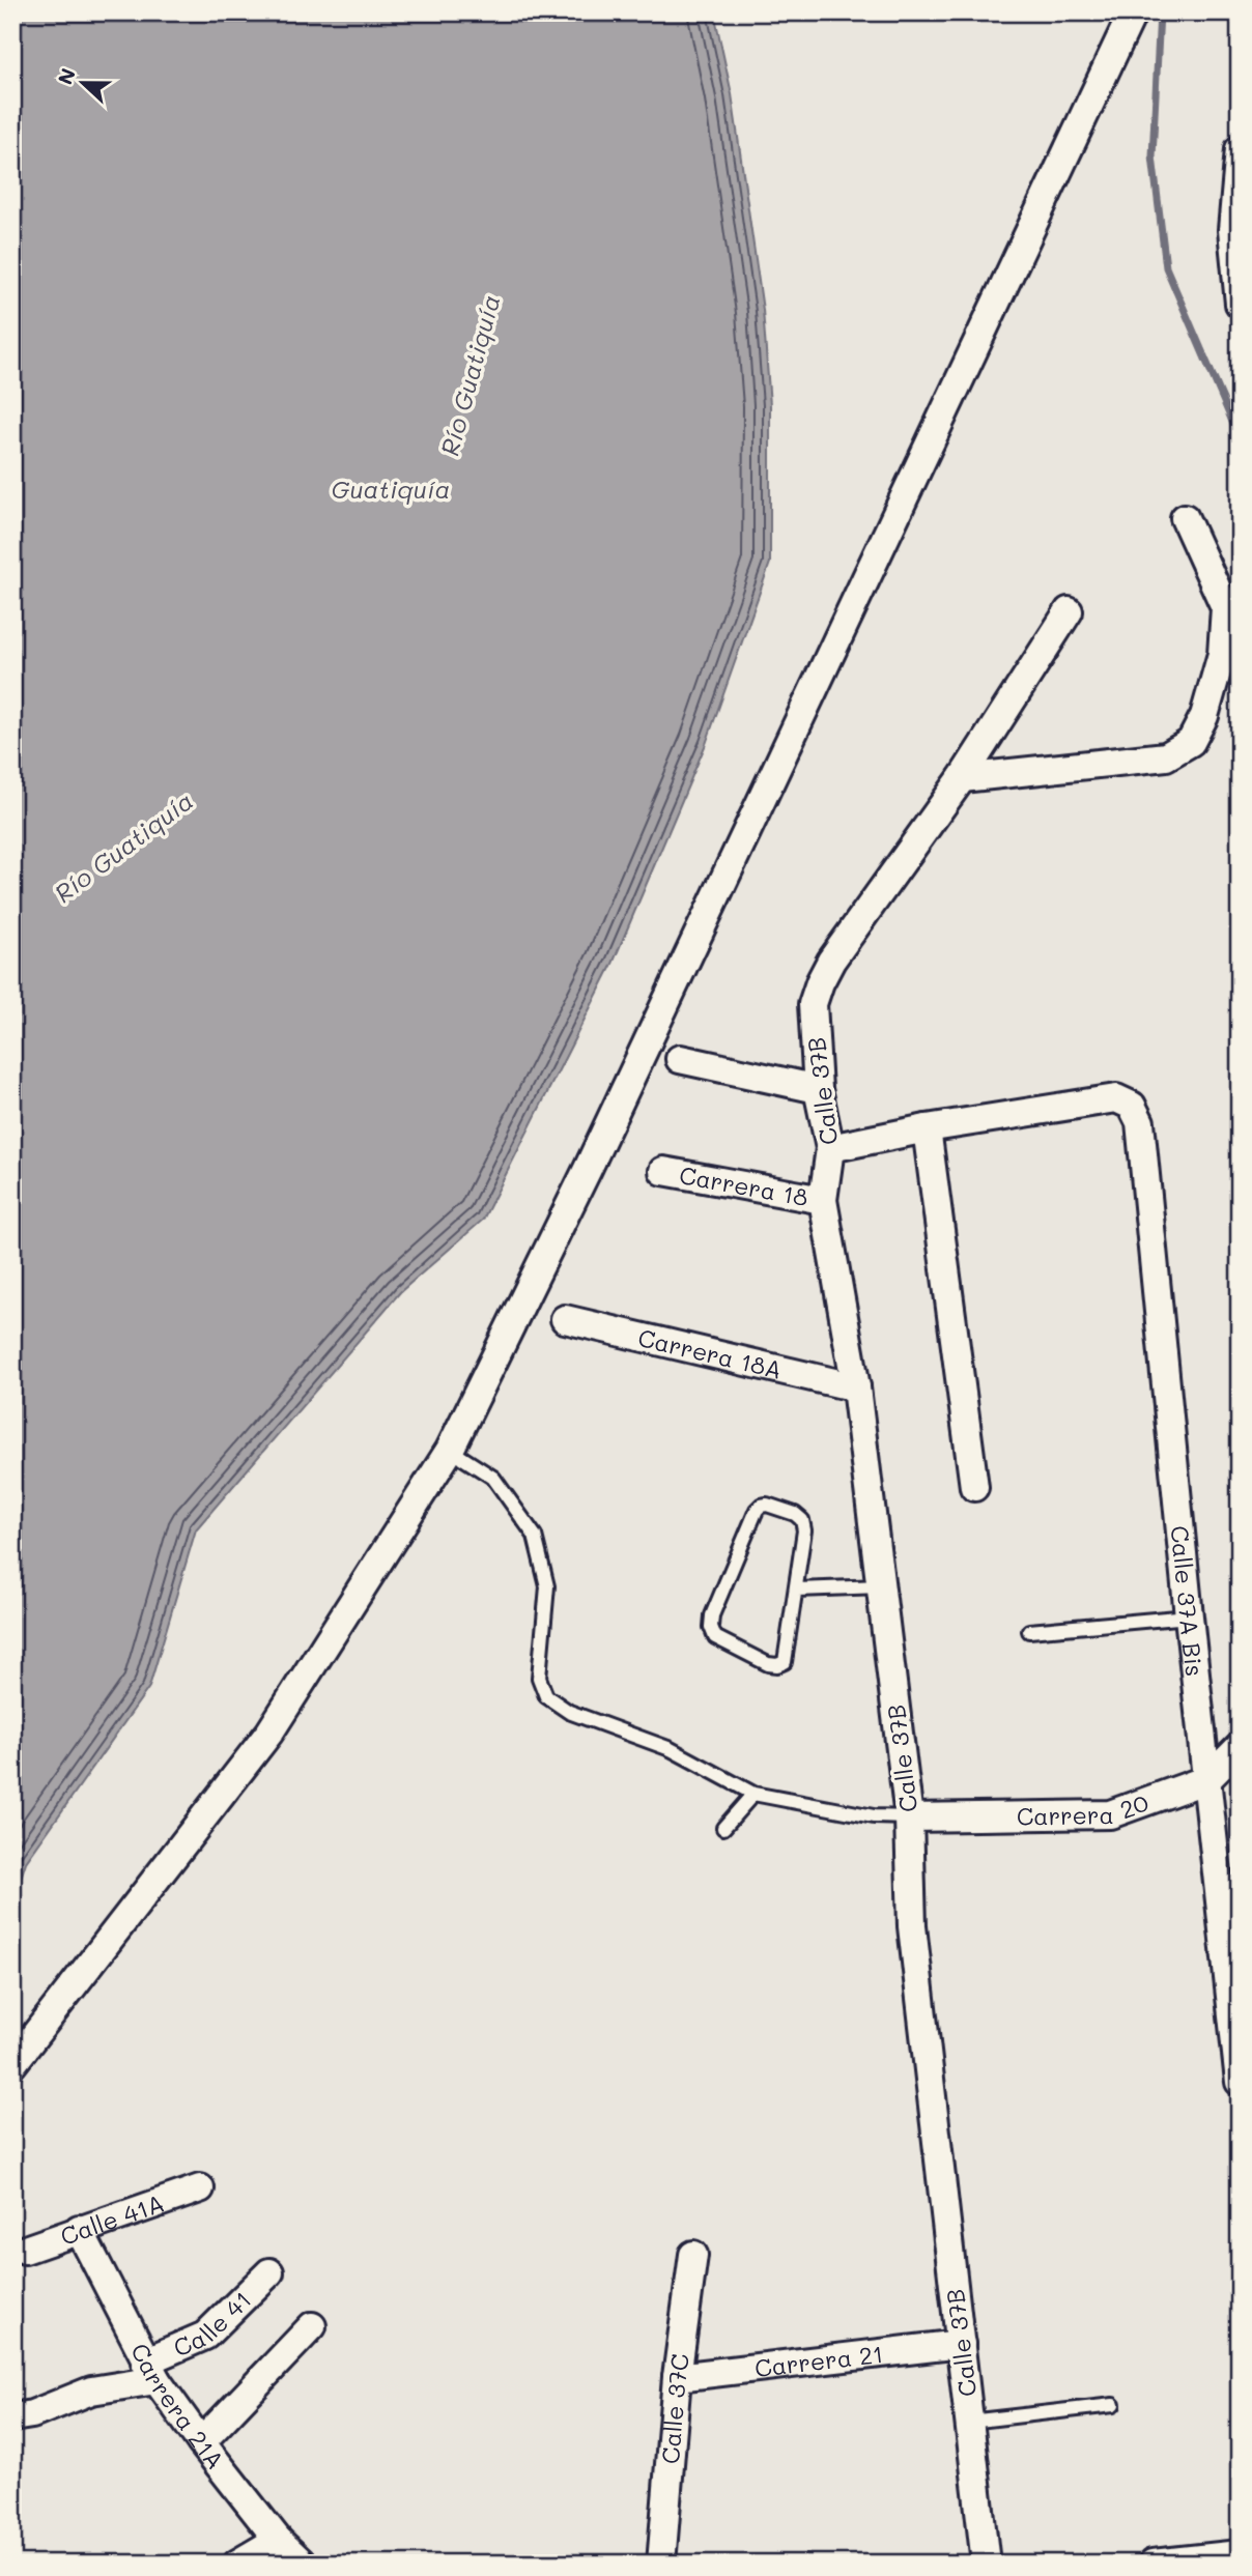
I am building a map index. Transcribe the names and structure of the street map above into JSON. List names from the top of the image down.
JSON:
{
  "streets": {
    "street": [
      "Calle 37B",
      "Carrera 18",
      "Carrera 18A",
      "Calle 37A Bis",
      "Carrera 20",
      "Calle 41A",
      "Calle 41",
      "Carrera 21",
      "Carrera 21A",
      "Calle 37C"
    ]
  },
  "crossings": [
    ["Calle 37B", "Carrera 18"],
    ["Calle 37B", "Carrera 18A"],
    ["Calle 37B", "Carrera 20"],
    ["Calle 37B", "Carrera 21"],
    ["Calle 37A Bis", "Carrera 20"],
    ["Calle 41A", "Carrera 21A"],
    ["Calle 41", "Carrera 21A"],
    ["Carrera 21", "Calle 37C"]
  ],
  "water": ["Río Guatiquía", "Guatiquía"],
  "north": "left"
}
